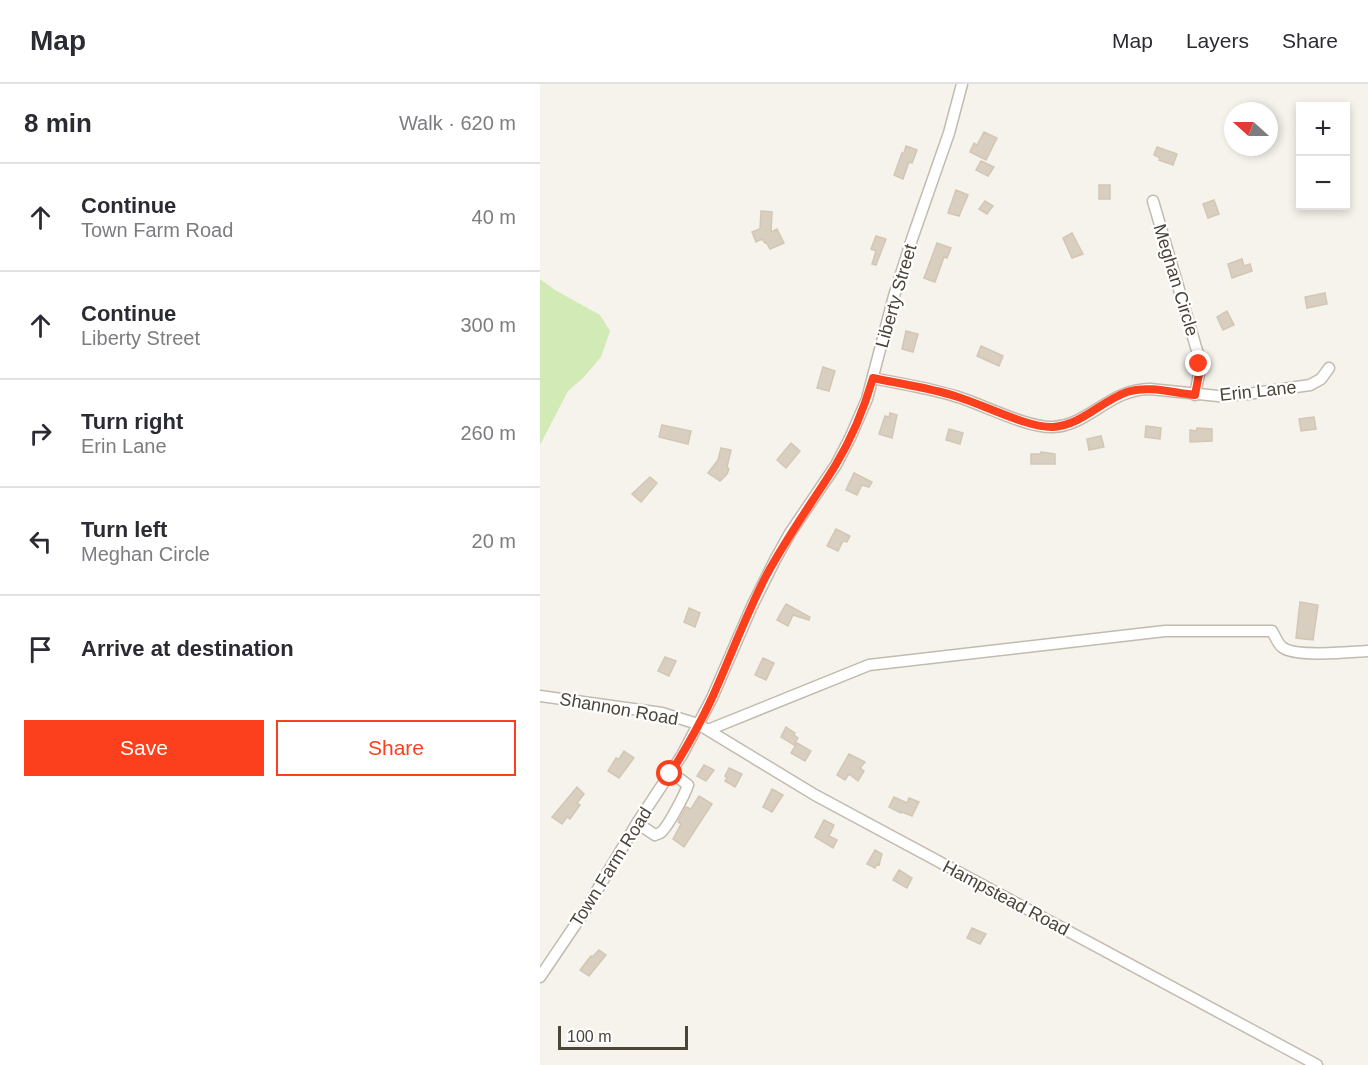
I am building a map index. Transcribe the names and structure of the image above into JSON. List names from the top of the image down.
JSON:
{
  "streets": {
    "street": [
      "Meghan Circle",
      "Liberty Street",
      "Erin Lane",
      "Shannon Road",
      "Town Farm Road",
      "Hampstead Road"
    ]
  },
  "crossings": [
    ["Meghan Circle", "Erin Lane"],
    ["Liberty Street", "Erin Lane"],
    ["Liberty Street", "Shannon Road"],
    ["Liberty Street", "Town Farm Road"],
    ["Liberty Street", "Hampstead Road"],
    ["Shannon Road", "Town Farm Road"],
    ["Shannon Road", "Hampstead Road"],
    ["Town Farm Road", "Hampstead Road"]
  ],
  "scale_bar": "100 m",
  "north": "left",
  "page": {
    "header": "Map",
    "nav": ["Map", "Layers", "Share"],
    "heading": ["8 min", "Walk · 620 m"],
    "map_buttons": ["+", "−"],
    "list": [
      ["Continue", "Town Farm Road", "40 m"],
      ["Continue", "Liberty Street", "300 m"],
      ["Turn right", "Erin Lane", "260 m"],
      ["Turn left", "Meghan Circle", "20 m"],
      "Arrive at destination"
    ],
    "buttons": ["Save", "Share"],
    "scale": "100 m"
  }
}
